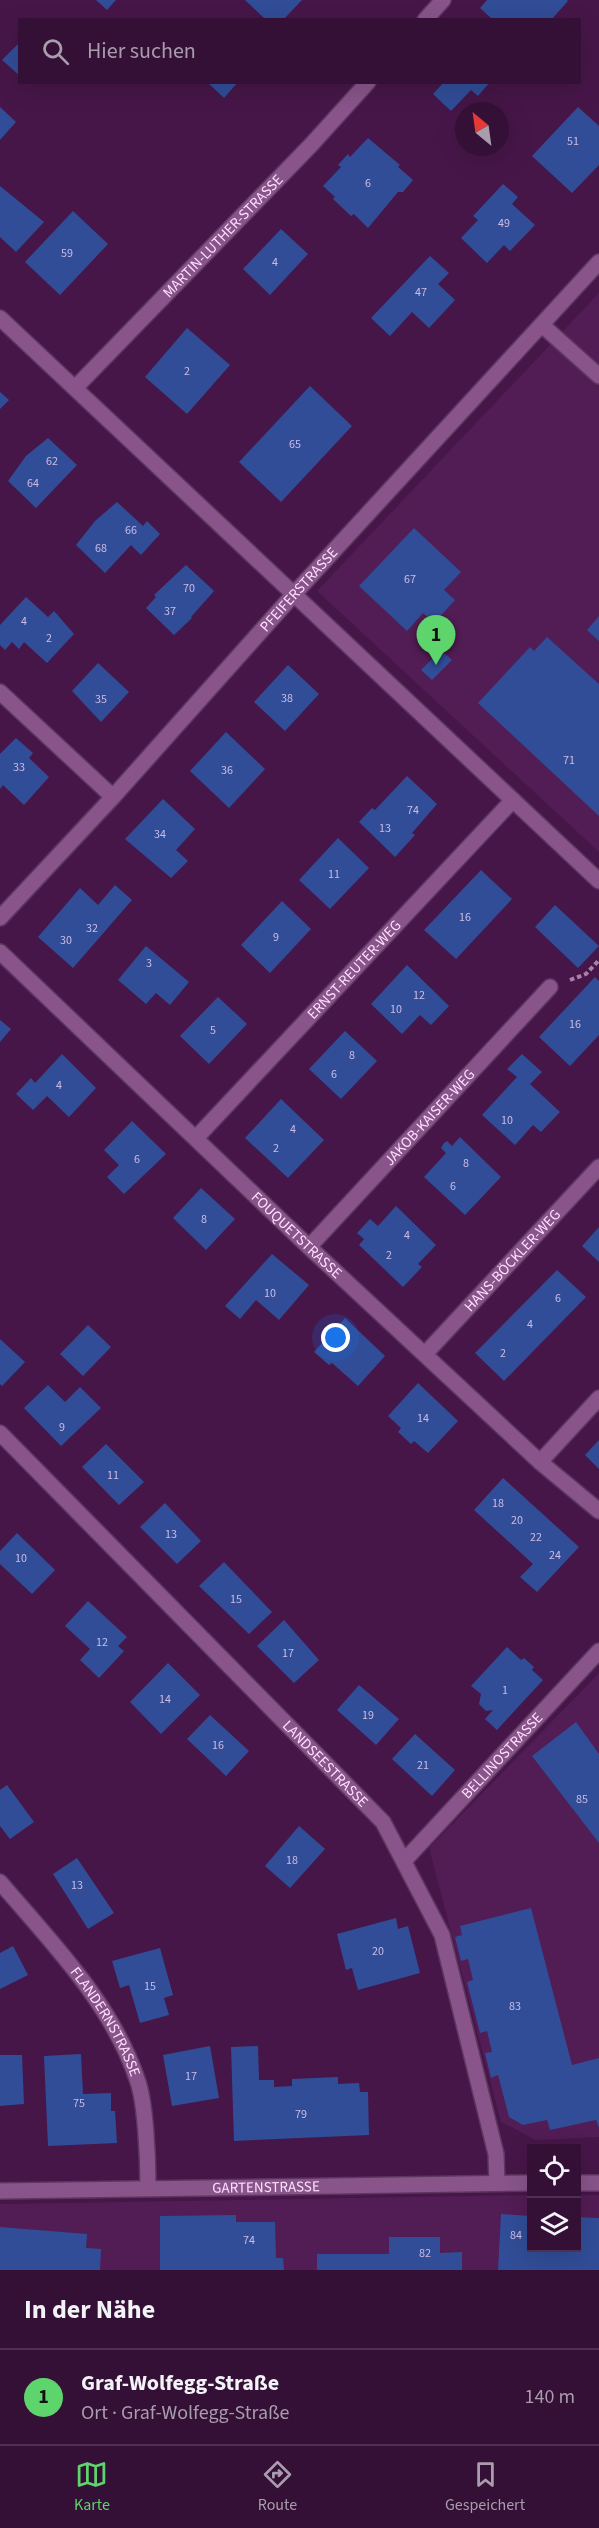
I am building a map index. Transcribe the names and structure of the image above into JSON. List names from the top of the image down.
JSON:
{
  "streets": {
    "street": [
      "MARTIN-LUTHER-STRASSE",
      "PFEIFERSTRASSE",
      "ERNST-REUTER-WEG",
      "JAKOB-KAISER-WEG",
      "FOUQUETSTRASSE",
      "HANS-BÖCKLER-WEG",
      "BELLINOSTRASSE",
      "LANDSEESTRASSE",
      "FLANDERNSTRASSE",
      "GARTENSTRASSE"
    ]
  },
  "crossings": [
    ["ERNST-REUTER-WEG", "FOUQUETSTRASSE"],
    ["JAKOB-KAISER-WEG", "FOUQUETSTRASSE"],
    ["FOUQUETSTRASSE", "HANS-BÖCKLER-WEG"],
    ["BELLINOSTRASSE", "LANDSEESTRASSE"],
    ["LANDSEESTRASSE", "GARTENSTRASSE"],
    ["FLANDERNSTRASSE", "GARTENSTRASSE"]
  ],
  "house_numbers": [
    "51",
    "6",
    "49",
    "59",
    "4",
    "47",
    "2",
    "65",
    "62",
    "64",
    "66",
    "68",
    "67",
    "70",
    "37",
    "4",
    "2",
    "38",
    "35",
    "71",
    "33",
    "36",
    "74",
    "13",
    "34",
    "11",
    "16",
    "32",
    "9",
    "30",
    "3",
    "12",
    "10",
    "16",
    "5",
    "8",
    "6",
    "4",
    "10",
    "4",
    "2",
    "6",
    "8",
    "6",
    "8",
    "4",
    "2",
    "10",
    "6",
    "4",
    "2",
    "14",
    "9",
    "11",
    "18",
    "20",
    "13",
    "22",
    "24",
    "10",
    "15",
    "12",
    "17",
    "1",
    "14",
    "19",
    "16",
    "21",
    "85",
    "18",
    "13",
    "20",
    "15",
    "83",
    "17",
    "75",
    "79",
    "84",
    "74",
    "82"
  ],
  "north": "top left",
  "page": {
    "search": "Hier suchen",
    "pins": "1",
    "heading": "In der Nähe",
    "list": [
      {
        "mark": "1",
        "name": "Graf-Wolfegg-Straße",
        "note": "Ort · Graf-Wolfegg-Straße",
        "value": "140 m"
      }
    ],
    "nav": ["Karte", "Route", "Gespeichert"]
  }
}
